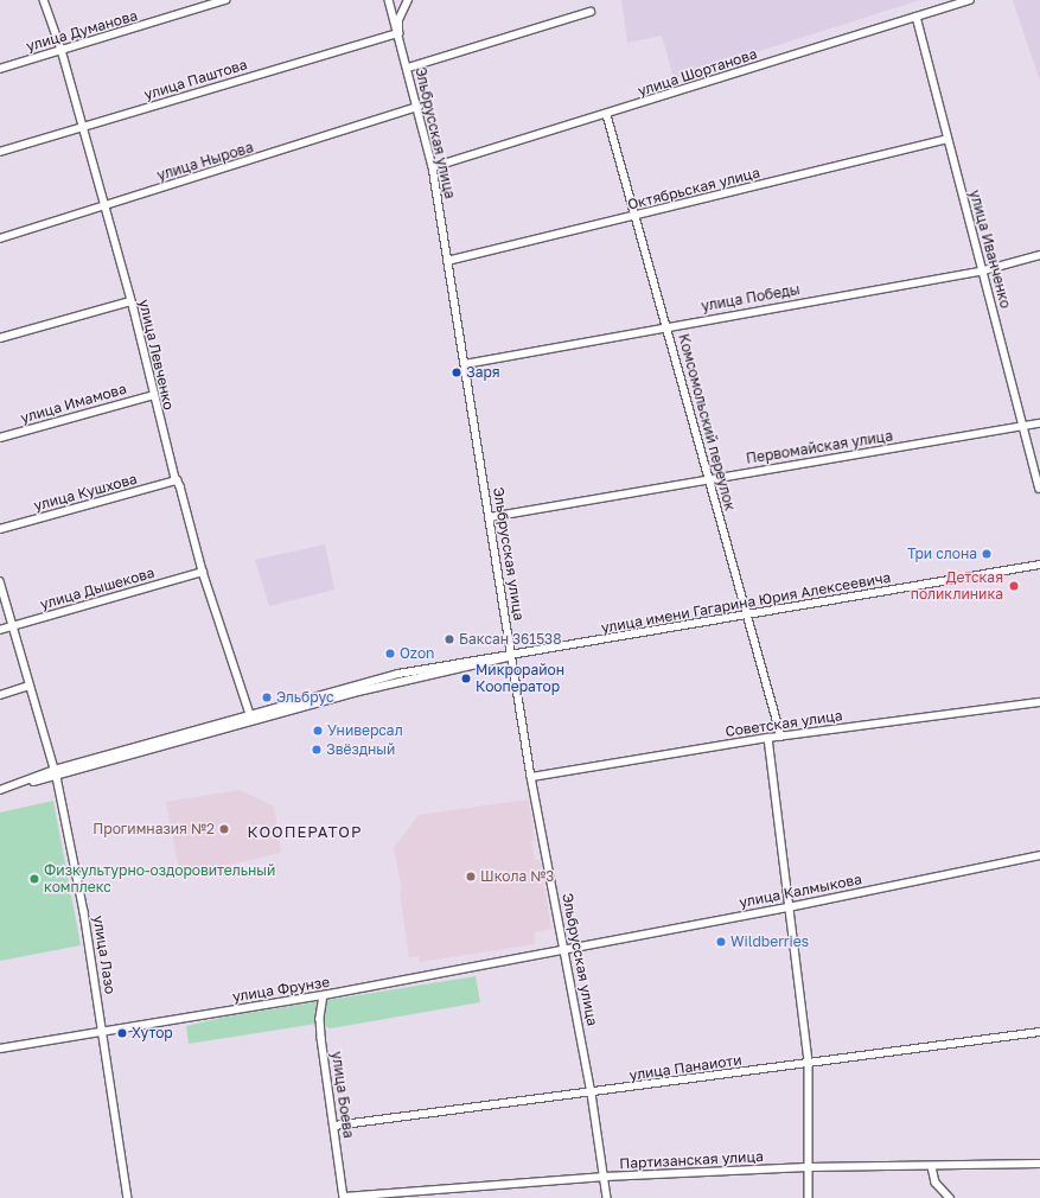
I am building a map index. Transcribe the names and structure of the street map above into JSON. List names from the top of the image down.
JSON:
{
  "streets": {
    "street": [
      "улица Думанова",
      "улица Шортанова",
      "улица Паштова",
      "Эльбрусская улица",
      "улица Нырова",
      "Октябрьская улица",
      "улица Иванченко",
      "улица Победы",
      "улица Левченко",
      "улица Имамова",
      "Комсомольский переулок",
      "Первомайская улица",
      "улица Кушхова",
      "улица Дышекова",
      "улица имени Гагарина Юрия Алексеевича",
      "Советская улица",
      "улица Калмыкова",
      "улица Лазо",
      "улица Фрунзе",
      "улица Панаиоти",
      "улица Боева",
      "Партизанская улица"
    ]
  },
  "crossings": [
    ["улица Думанова", "улица Левченко"],
    ["улица Шортанова", "Эльбрусская улица"],
    ["улица Шортанова", "улица Иванченко"],
    ["улица Шортанова", "Комсомольский переулок"],
    ["улица Паштова", "Эльбрусская улица"],
    ["улица Паштова", "улица Левченко"],
    ["Эльбрусская улица", "улица Нырова"],
    ["Эльбрусская улица", "Октябрьская улица"],
    ["Эльбрусская улица", "улица Победы"],
    ["Эльбрусская улица", "Первомайская улица"],
    ["Эльбрусская улица", "улица имени Гагарина Юрия Алексеевича"],
    ["Эльбрусская улица", "Советская улица"],
    ["Эльбрусская улица", "улица Калмыкова"],
    ["Эльбрусская улица", "улица Фрунзе"],
    ["Эльбрусская улица", "улица Панаиоти"],
    ["Эльбрусская улица", "Партизанская улица"],
    ["улица Нырова", "улица Левченко"],
    ["Октябрьская улица", "улица Иванченко"],
    ["Октябрьская улица", "Комсомольский переулок"],
    ["улица Иванченко", "улица Победы"],
    ["улица Иванченко", "Первомайская улица"],
    ["улица Победы", "Комсомольский переулок"],
    ["улица Левченко", "улица Имамова"],
    ["улица Левченко", "улица Кушхова"],
    ["улица Левченко", "улица Дышекова"],
    ["улица Левченко", "улица имени Гагарина Юрия Алексеевича"],
    ["Комсомольский переулок", "Первомайская улица"],
    ["Комсомольский переулок", "улица имени Гагарина Юрия Алексеевича"],
    ["Комсомольский переулок", "Советская улица"],
    ["улица Дышекова", "улица Лазо"],
    ["улица имени Гагарина Юрия Алексеевича", "улица Лазо"],
    ["улица Калмыкова", "улица Фрунзе"],
    ["улица Лазо", "улица Фрунзе"],
    ["улица Фрунзе", "улица Боева"],
    ["улица Панаиоти", "улица Боева"],
    ["улица Боева", "Партизанская улица"]
  ],
  "districts": ["КООПЕРАТОР"],
  "places": [
    "Заря",
    "Три слона",
    "Детская поликлиника",
    "Баксан 361538",
    "Ozon",
    "Микрорайон Кооператор",
    "Эльбрус",
    "Универсал",
    "Звёздный",
    "Прогимназия №2",
    "Школа №3",
    "Физкультурно-оздоровительный комплекс",
    "Wildberries",
    "Хутор"
  ]
}
